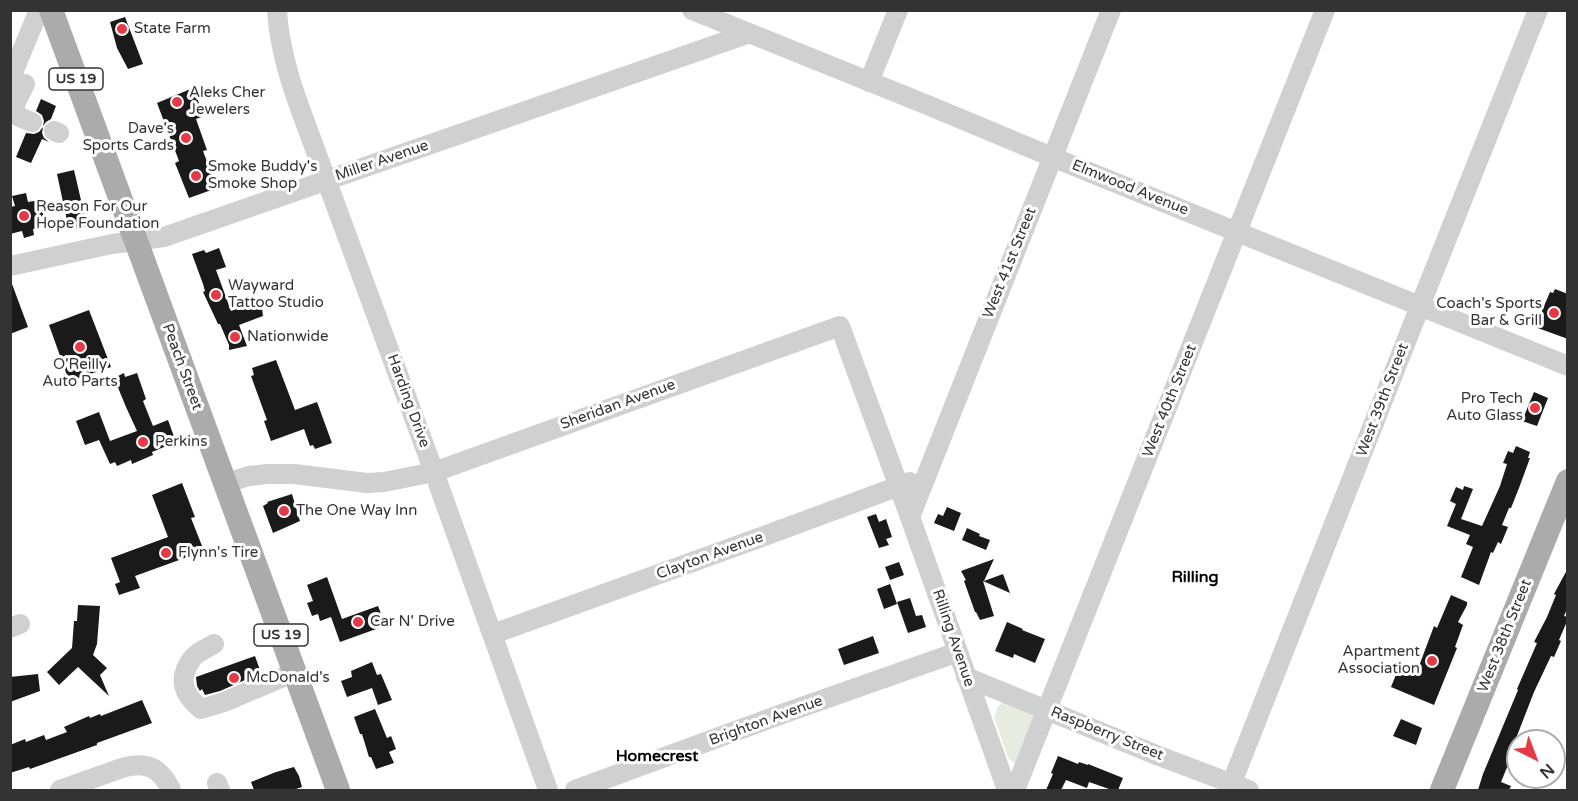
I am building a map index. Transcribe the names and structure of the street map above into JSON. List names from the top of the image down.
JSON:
{
  "streets": {
    "main road": ["US 19", "Peach Street", "West 38th Street"],
    "street": [
      "Miller Avenue",
      "Elmwood Avenue",
      "West 41st Street",
      "West 39th Street",
      "Harding Drive",
      "West 40th Street",
      "Sheridan Avenue",
      "Clayton Avenue",
      "Rilling Avenue",
      "Brighton Avenue",
      "Raspberry Street"
    ]
  },
  "crossings": [
    ["Miller Avenue", "Elmwood Avenue"],
    ["Miller Avenue", "Peach Street"],
    ["Miller Avenue", "Harding Drive"],
    ["Elmwood Avenue", "West 41st Street"],
    ["Elmwood Avenue", "West 39th Street"],
    ["Elmwood Avenue", "West 40th Street"],
    ["West 41st Street", "Clayton Avenue"],
    ["West 41st Street", "Rilling Avenue"],
    ["Peach Street", "Sheridan Avenue"],
    ["West 39th Street", "Raspberry Street"],
    ["Harding Drive", "Sheridan Avenue"],
    ["Harding Drive", "Clayton Avenue"],
    ["West 40th Street", "Raspberry Street"],
    ["Sheridan Avenue", "Clayton Avenue"],
    ["Sheridan Avenue", "Rilling Avenue"],
    ["Clayton Avenue", "Rilling Avenue"],
    ["Rilling Avenue", "Brighton Avenue"],
    ["Rilling Avenue", "Raspberry Street"]
  ],
  "districts": ["Rilling", "Homecrest"],
  "places": [
    "State Farm",
    "Aleks Cher Jewelers",
    "Dave's Sports Cards",
    "Smoke Buddy's Smoke Shop",
    "Reason For Our Hope Foundation",
    "Wayward Tattoo Studio",
    "Coach's Sports Bar & Grill",
    "Nationwide",
    "O'Reilly Auto Parts",
    "Pro Tech Auto Glass",
    "Perkins",
    "The One Way Inn",
    "Flynn's Tire",
    "Car N' Drive",
    "Apartment Association",
    "McDonald's"
  ],
  "north": "bottom right"
}
